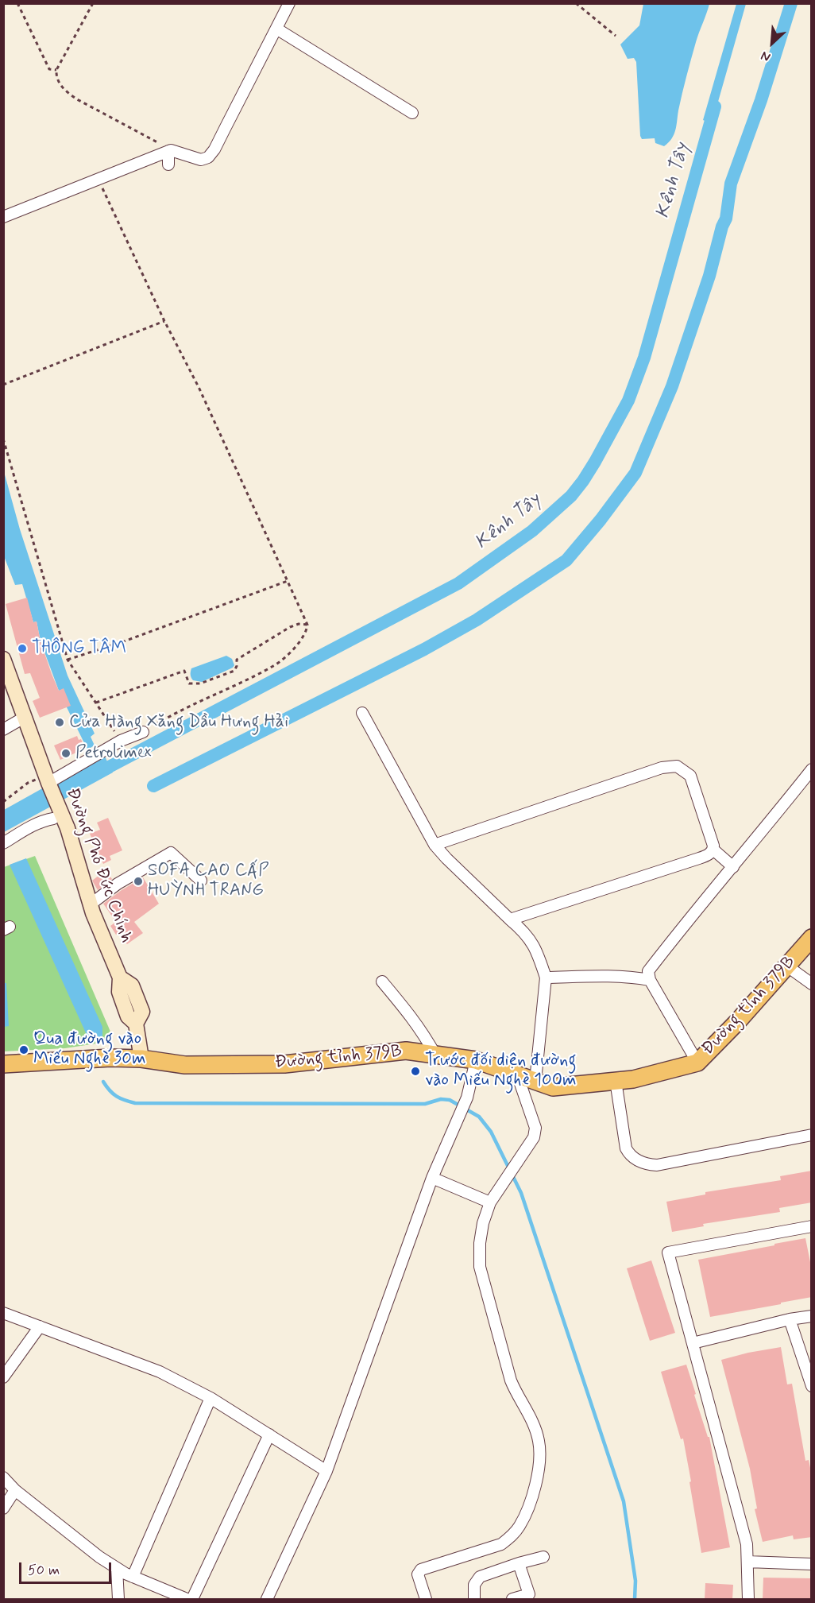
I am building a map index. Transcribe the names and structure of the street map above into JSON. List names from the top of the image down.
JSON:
{
  "streets": {
    "main road": ["Đường Phó Đức Chính", "Đường tỉnh 379B"]
  },
  "crossings": [
    ["Đường Phó Đức Chính", "Đường tỉnh 379B"]
  ],
  "water": ["Kênh Tây"],
  "places": [
    "THÔNG TÂM",
    "Cửa Hàng Xăng Dầu Hưng Hải",
    "Petrolimex",
    "SOFA CAO CẤP HUỲNH TRANG",
    "Qua đường vào Miếu Nghè 30m",
    "Trước đối diện đường vào Miếu Nghè 100m"
  ],
  "scale_bar": "50 m",
  "north": "bottom left"
}
